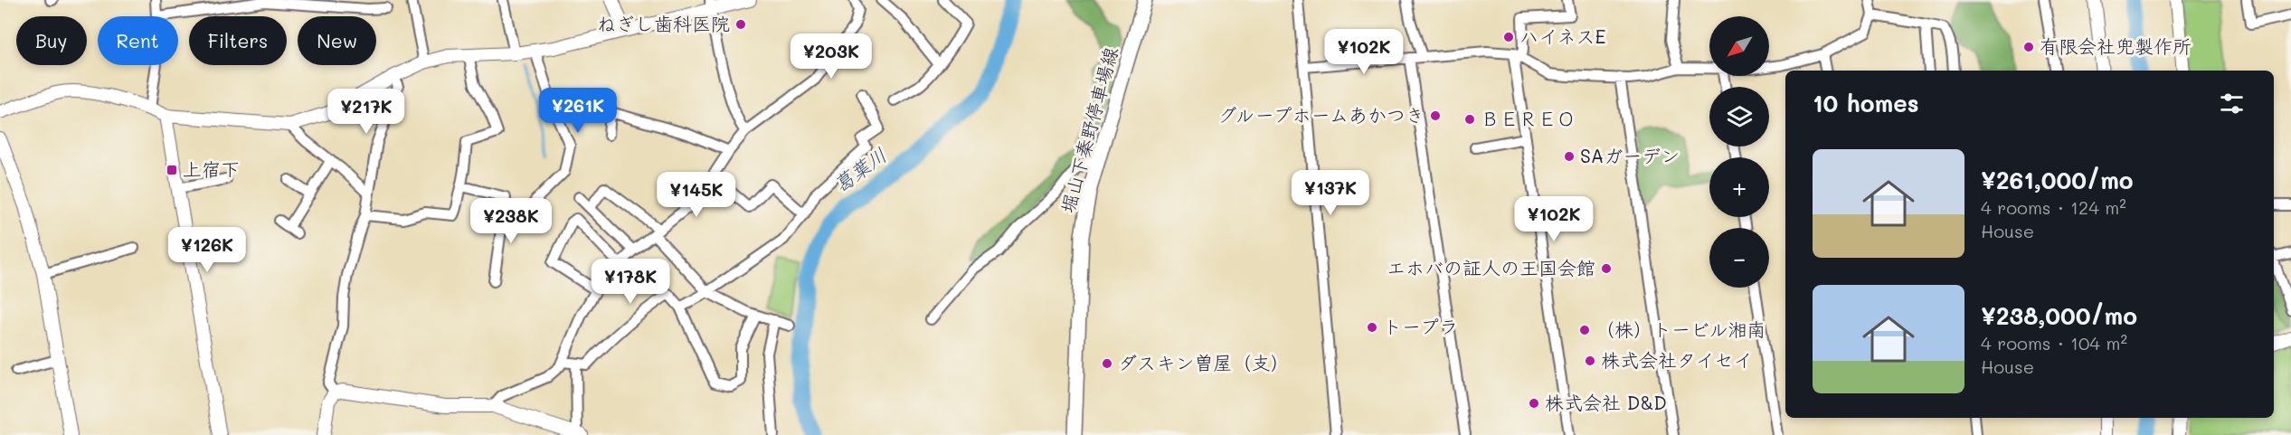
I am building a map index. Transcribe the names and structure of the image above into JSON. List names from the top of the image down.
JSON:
{
  "streets": {
    "main road": ["堀山下秦野停車場線"]
  },
  "water": ["葛葉川"],
  "places": {
    "other": [
      "ねぎし歯科医院",
      "ハイネスE",
      "有限会社兜製作所",
      "グループホームあかつき",
      "ＢＥＲＥＯ",
      "SAガーデン",
      "エホバの証人の王国会館",
      "トープラ",
      "（株）トービル湘南",
      "株式会社タイセイ",
      "ダスキン曽屋（支）",
      "株式会社 D&D"
    ],
    "transit": ["上宿下"]
  },
  "north": "bottom left",
  "page": {
    "map_buttons": ["+", "−"],
    "chip": [
      "Buy",
      "Rent",
      "Filters",
      "New"
    ],
    "price": [
      "¥102K",
      "¥203K",
      "¥261K",
      "¥217K",
      "¥137K",
      "¥145K",
      "¥102K",
      "¥238K",
      "¥126K",
      "¥178K"
    ],
    "heading": "10 homes",
    "list": [
      {
        "name": "¥261,000/mo",
        "note": "4 rooms · 124 m² · House"
      },
      {
        "name": "¥238,000/mo",
        "note": "4 rooms · 104 m² · House"
      }
    ]
  }
}
